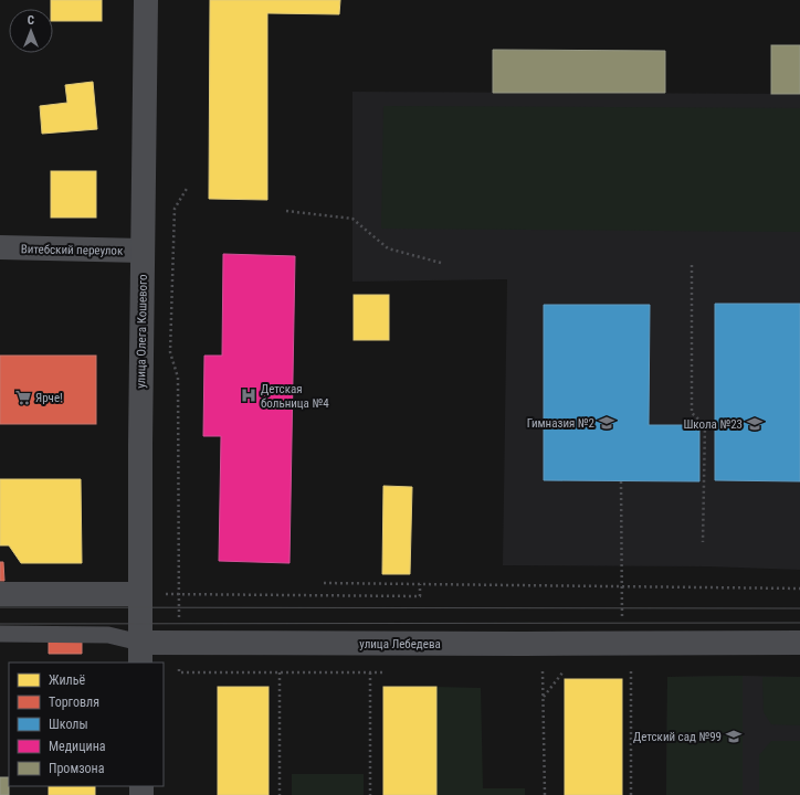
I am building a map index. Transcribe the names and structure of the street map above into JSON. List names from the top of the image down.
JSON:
{
  "streets": {
    "street": ["Витебский переулок", "улица Олега Кошевого", "улица Лебедева"]
  },
  "crossings": [
    ["Витебский переулок", "улица Олега Кошевого"],
    ["улица Олега Кошевого", "улица Лебедева"]
  ],
  "places": {
    "hospital": ["Детская больница №4"],
    "supermarket": ["Ярче!"],
    "school or university": ["Гимназия №2", "Школа №23", "Детский сад №99"]
  },
  "legend": [
    "Жильё",
    "Торговля",
    "Школы",
    "Медицина",
    "Промзона"
  ],
  "north": "top"
}
